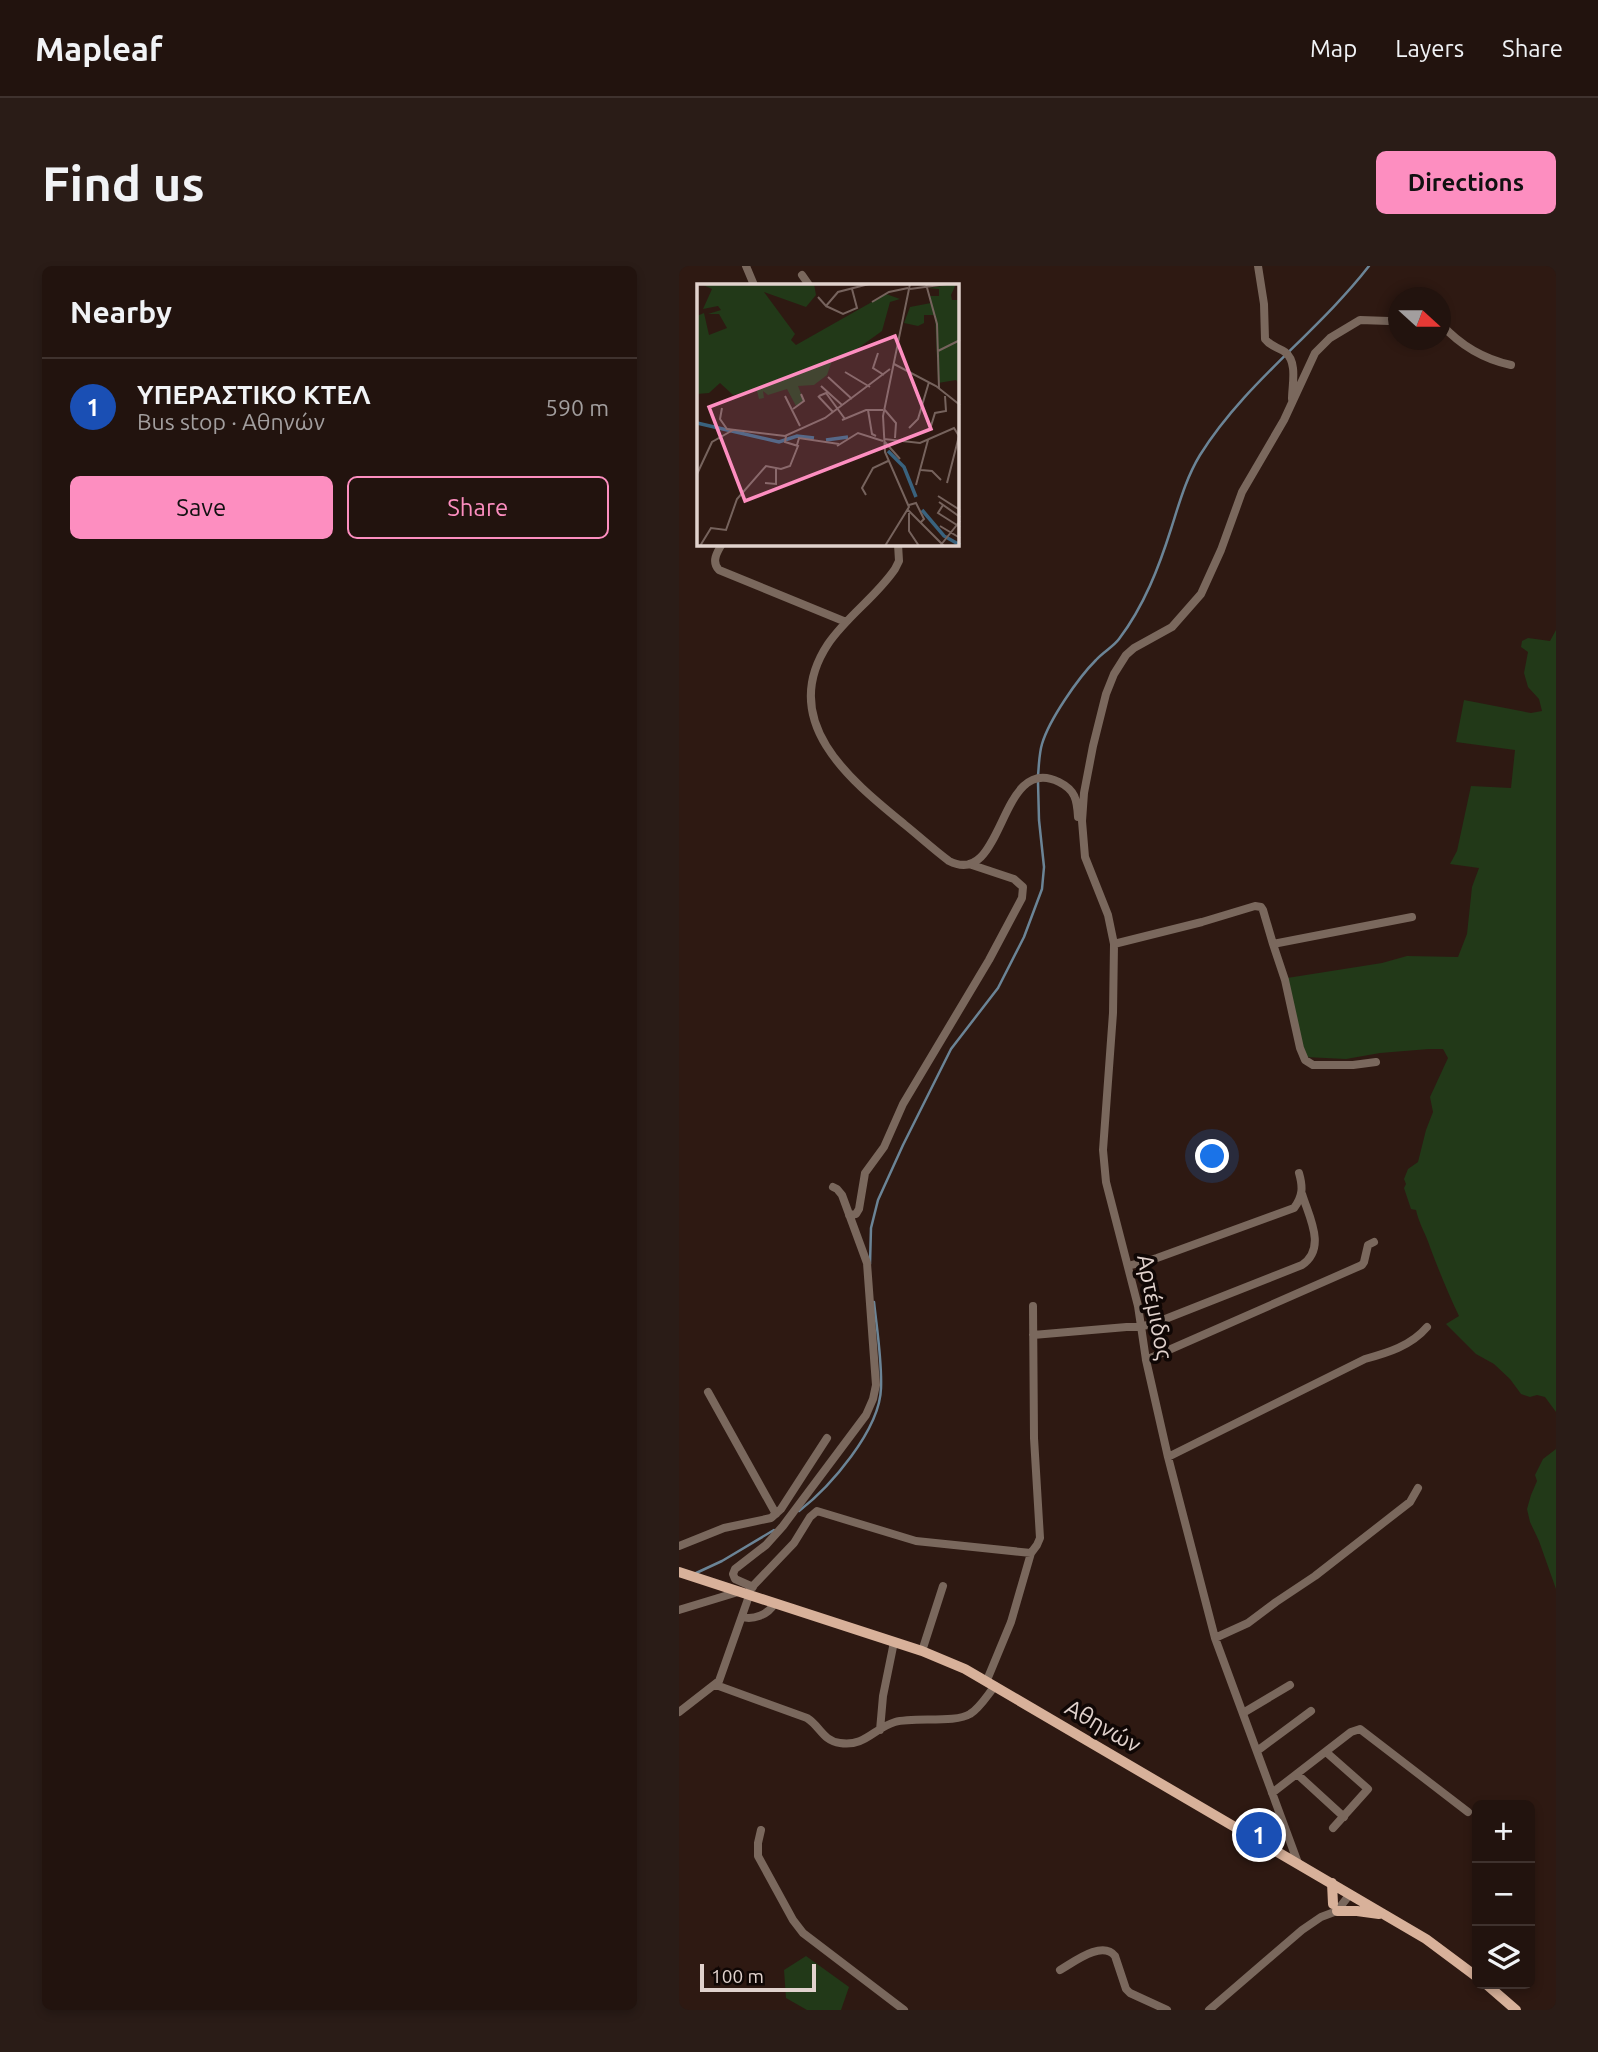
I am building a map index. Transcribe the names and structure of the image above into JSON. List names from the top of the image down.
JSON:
{
  "streets": {
    "main road": ["Αθηνών"],
    "street": ["Αρτέμιδος"]
  },
  "crossings": [
    ["Αρτέμιδος", "Αθηνών"]
  ],
  "scale_bar": "100 m",
  "north": "right",
  "page": {
    "header": "Mapleaf",
    "nav": ["Map", "Layers", "Share"],
    "buttons": [
      "Directions",
      ["Save", "Share"]
    ],
    "title": "Find us",
    "heading": "Nearby",
    "list": [
      {
        "mark": "1",
        "name": "ΥΠΕΡΑΣΤΙΚΟ ΚΤΕΛ",
        "note": "Bus stop · Αθηνών",
        "value": "590 m"
      }
    ],
    "map_buttons": ["+", "−"],
    "pins": "1",
    "scale": "100 m"
  }
}
